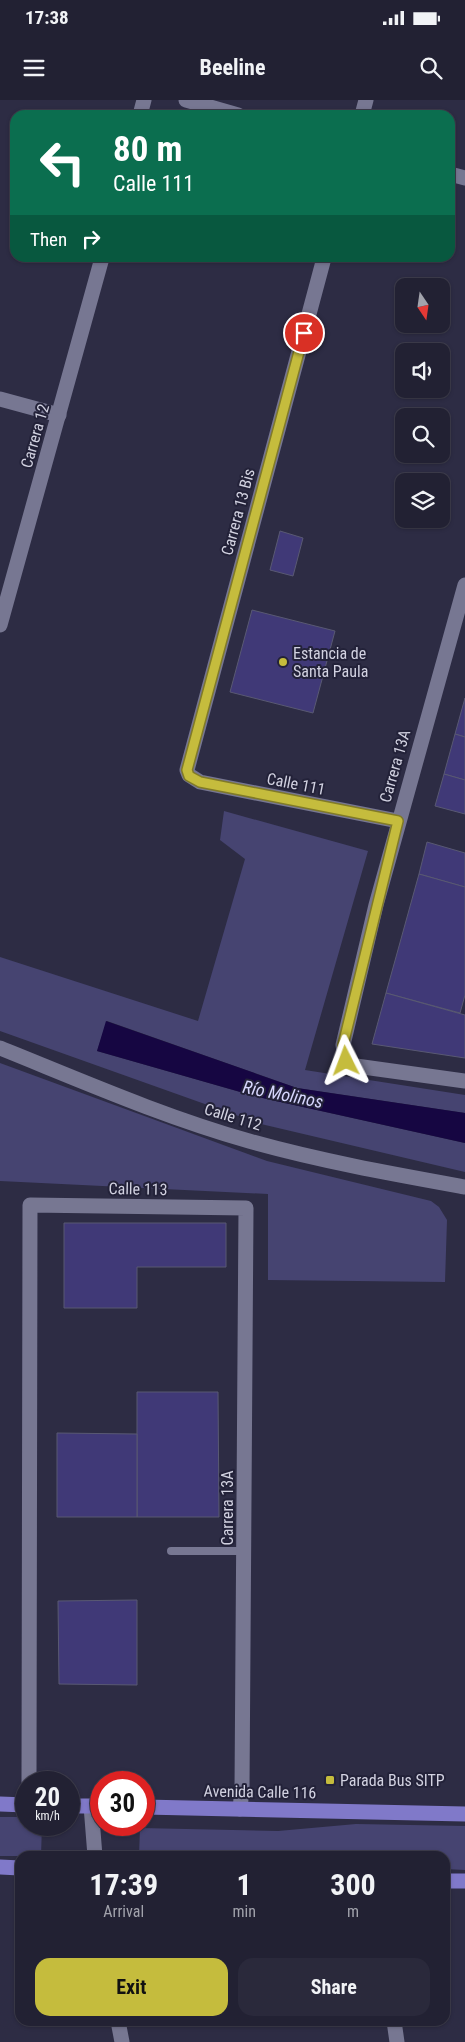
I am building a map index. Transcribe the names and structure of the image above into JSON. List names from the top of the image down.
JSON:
{
  "streets": {
    "main road": ["Avenida Calle 116"],
    "street": [
      "Carrera 12",
      "Carrera 13 Bis",
      "Carrera 13A",
      "Calle 111",
      "Calle 112",
      "Calle 113"
    ]
  },
  "crossings": [
    ["Carrera 13 Bis", "Calle 111"],
    ["Carrera 13A", "Calle 111"],
    ["Carrera 13A", "Calle 113"],
    ["Carrera 13A", "Avenida Calle 116"]
  ],
  "water": ["Río Molinos"],
  "places": {
    "other": ["Estancia de Santa Paula"],
    "transit": ["Parada Bus SITP"]
  },
  "north": "bottom",
  "page": {
    "status": "17:38",
    "header": "Beeline",
    "turn": ["80 m", "Calle 111"],
    "then": "Then",
    "speed": "20 km/h",
    "limit": "30",
    "eta": [
      "17:39",
      "Arrival",
      "1",
      "min",
      "300",
      "m"
    ],
    "buttons": ["Exit", "Share"]
  }
}
